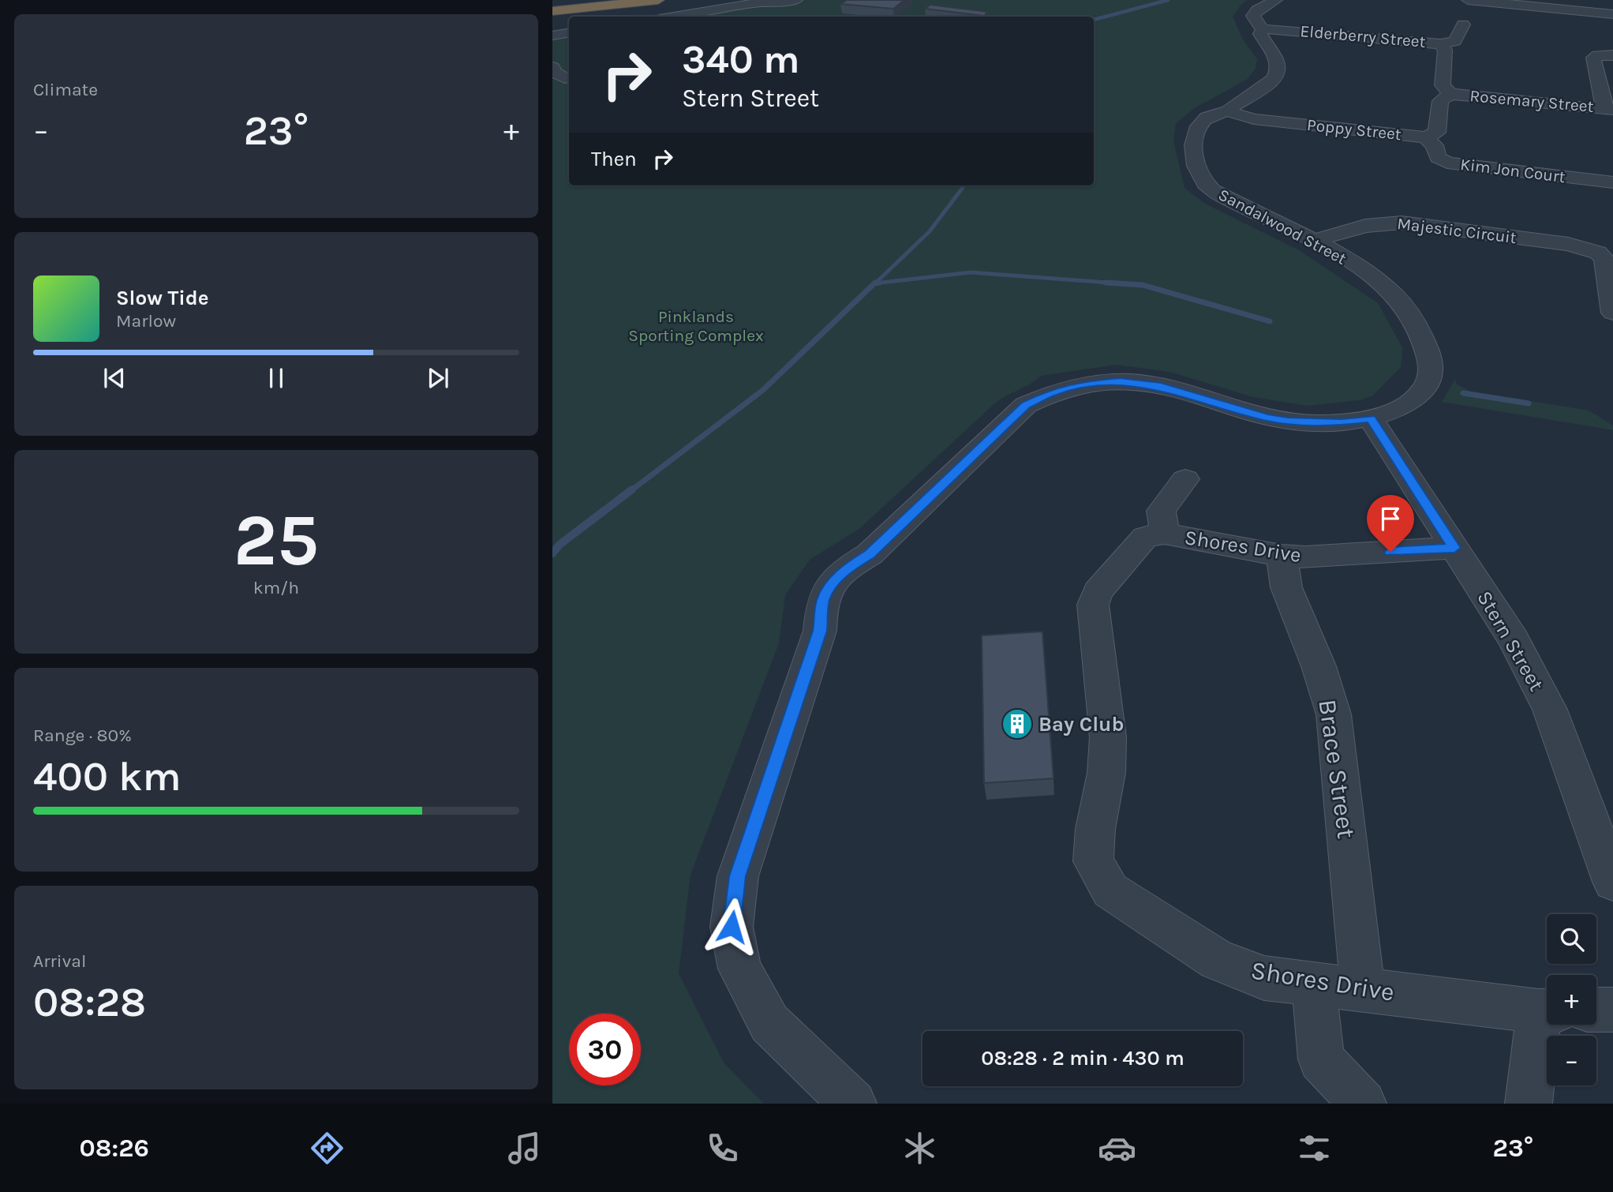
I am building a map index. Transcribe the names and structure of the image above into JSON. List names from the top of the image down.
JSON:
{
  "streets": {
    "street": [
      "Elderberry Street",
      "Rosemary Street",
      "Poppy Street",
      "Kim Jon Court",
      "Sandalwood Street",
      "Majestic Circuit",
      "Shores Drive",
      "Stern Street",
      "Brace Street"
    ]
  },
  "crossings": [
    ["Elderberry Street", "Rosemary Street"],
    ["Elderberry Street", "Poppy Street"],
    ["Elderberry Street", "Sandalwood Street"],
    ["Rosemary Street", "Poppy Street"],
    ["Poppy Street", "Kim Jon Court"],
    ["Poppy Street", "Sandalwood Street"],
    ["Sandalwood Street", "Majestic Circuit"],
    ["Sandalwood Street", "Stern Street"],
    ["Shores Drive", "Stern Street"],
    ["Shores Drive", "Brace Street"]
  ],
  "parks": ["Pinklands Sporting Complex"],
  "places": {
    "building": ["Bay Club"]
  },
  "page": {
    "tile": [
      "Climate",
      ["25", "km/h"],
      ["Range · 80%", "400 km"],
      ["Arrival", "08:28"]
    ],
    "turn": ["340 m", "Stern Street"],
    "heat": ["−", "23°", "+"],
    "then": "Then",
    "song": ["Slow Tide", "Marlow"],
    "map_buttons": ["+", "−"],
    "limit": "30",
    "trip": "08:28 · 2 min · 430 m",
    "tabs": ["08:26", "23°"]
  }
}
